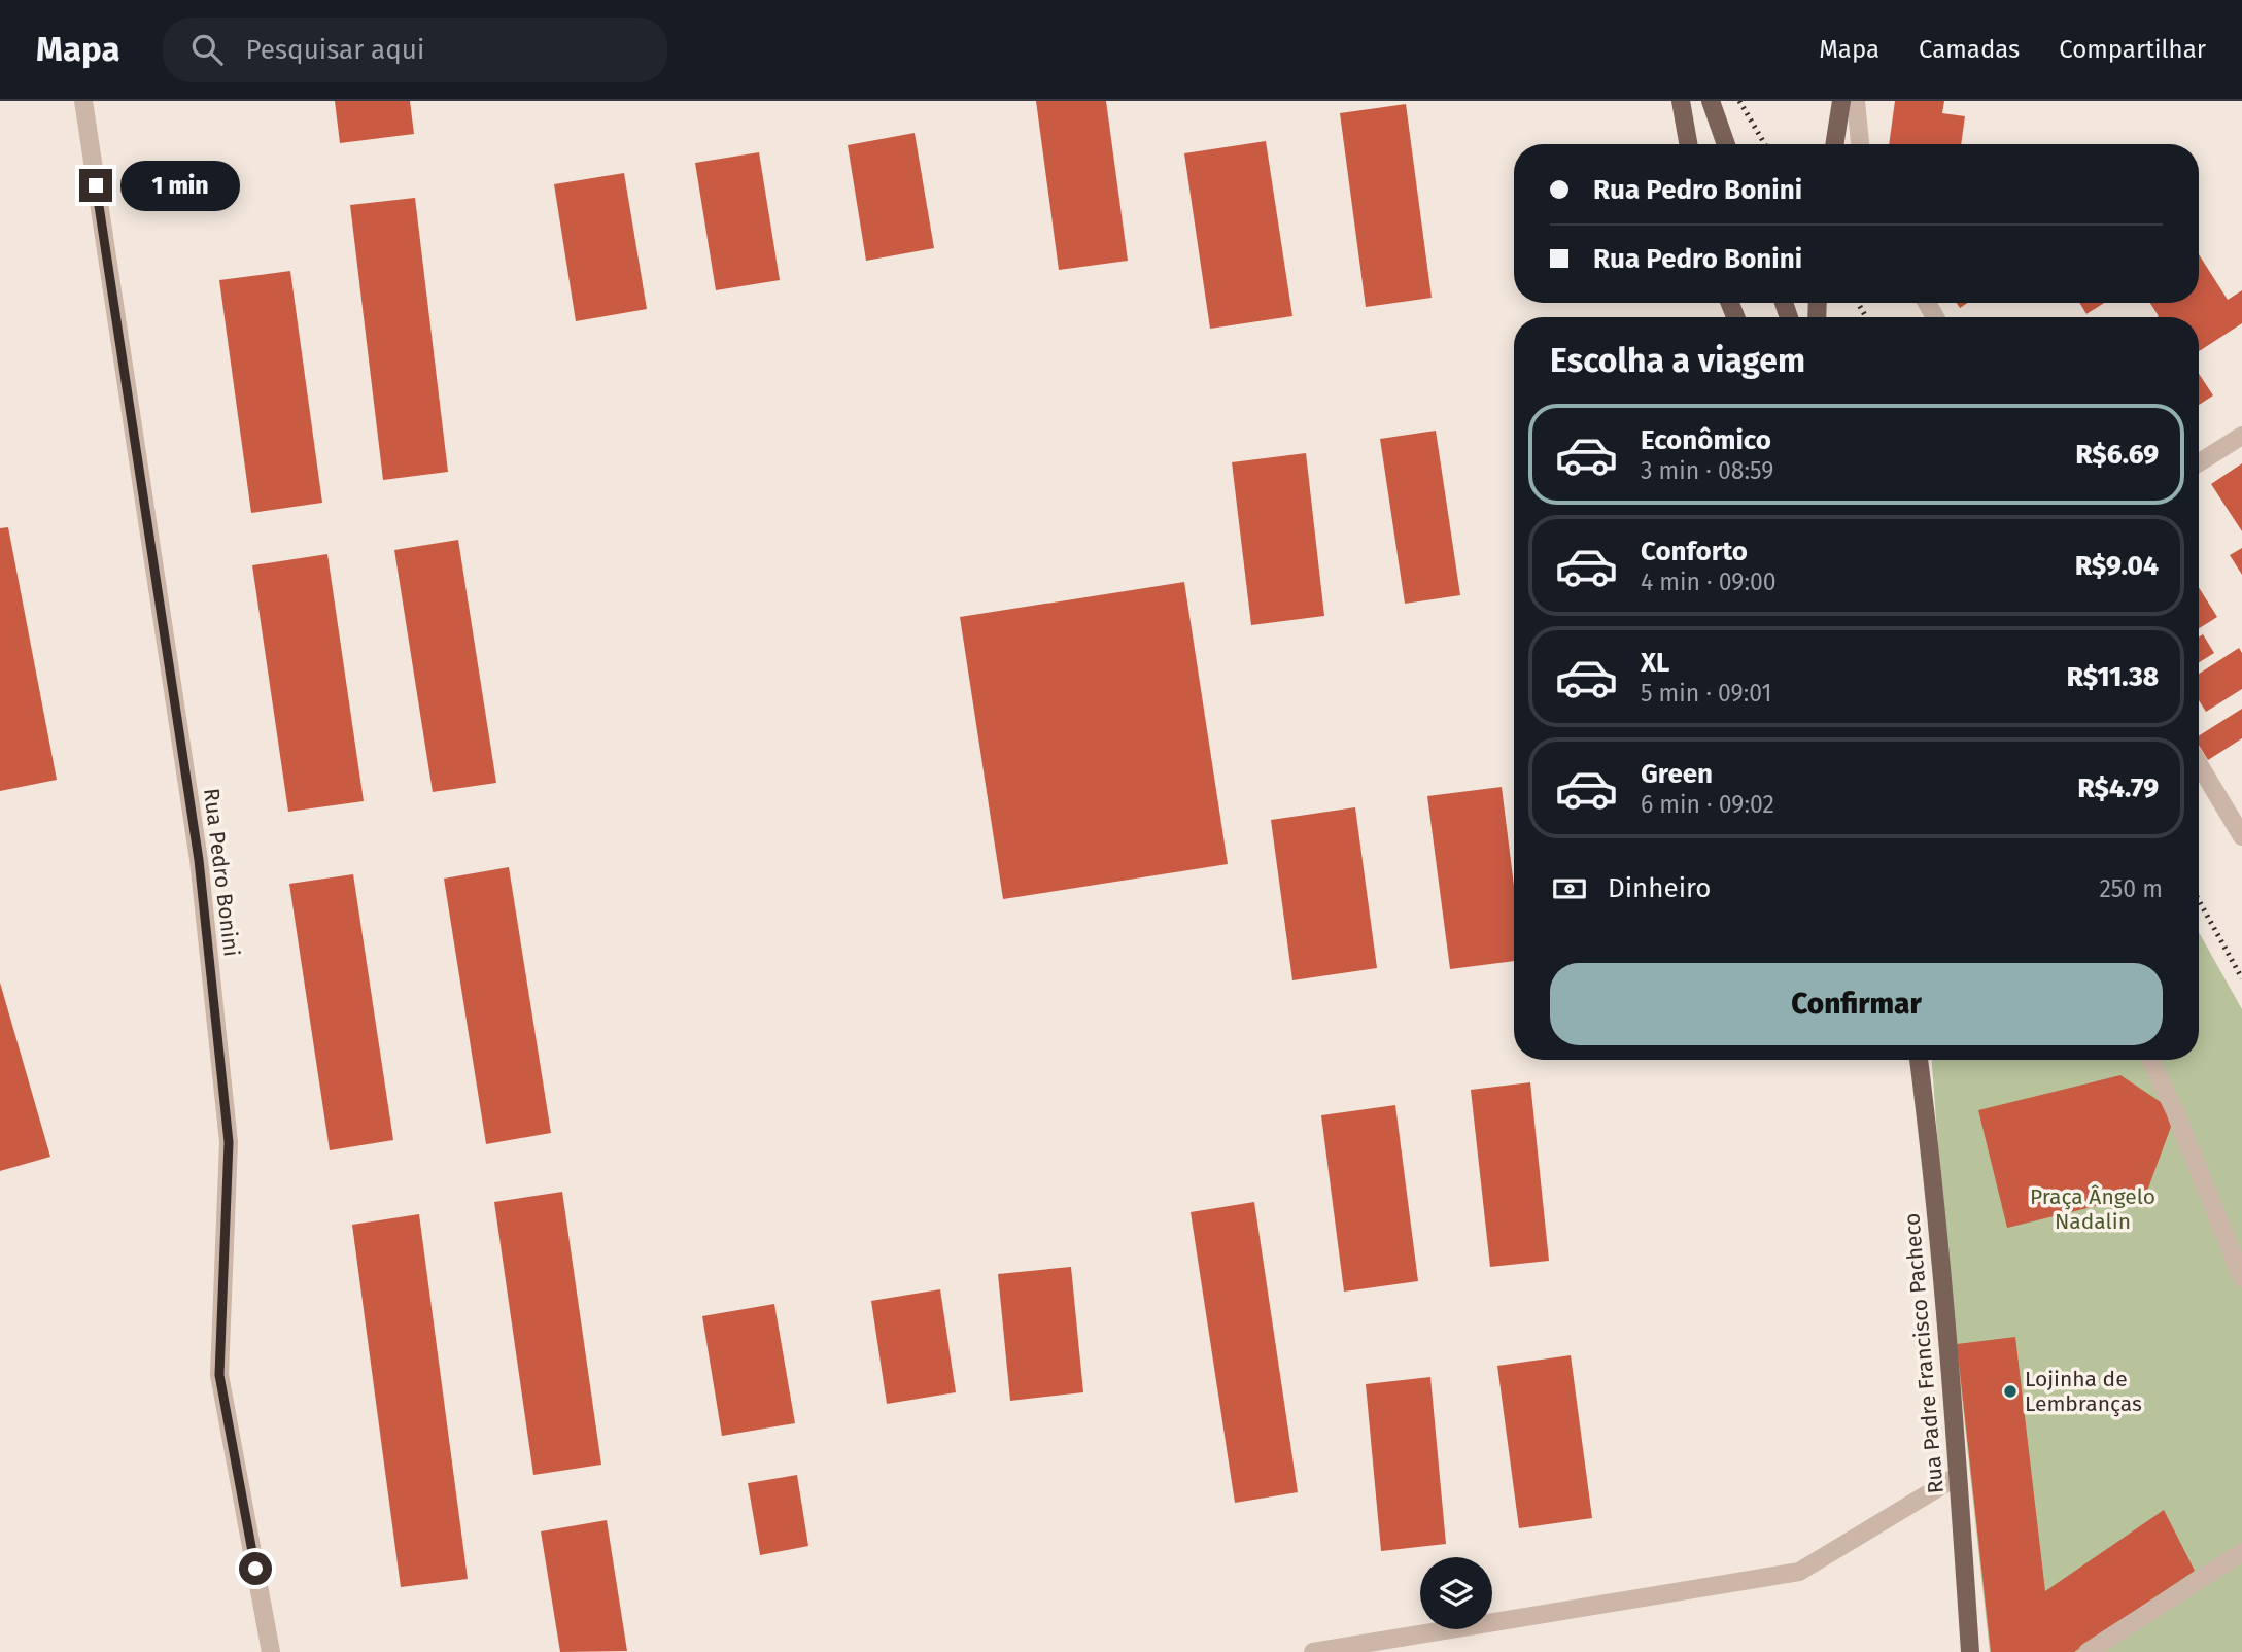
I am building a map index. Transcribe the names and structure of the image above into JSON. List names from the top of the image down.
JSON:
{
  "streets": {
    "main road": ["Rua Padre Francisco Pacheco"],
    "street": ["Rua Pedro Bonini"]
  },
  "parks": ["Praça Ângelo Nadalin"],
  "places": ["Lojinha de Lembranças"],
  "page": {
    "header": "Mapa",
    "search": "Pesquisar aqui",
    "nav": ["Mapa", "Camadas", "Compartilhar"],
    "banner": ["Rua Pedro Bonini", "Rua Pedro Bonini"],
    "bubble": "1 min",
    "heading": "Escolha a viagem",
    "list": [
      {
        "name": "Econômico",
        "note": "3 min · 08:59",
        "value": "R$6.69"
      },
      {
        "name": "Conforto",
        "note": "4 min · 09:00",
        "value": "R$9.04"
      },
      {
        "name": "XL",
        "note": "5 min · 09:01",
        "value": "R$11.38"
      },
      {
        "name": "Green",
        "note": "6 min · 09:02",
        "value": "R$4.79"
      }
    ],
    "pay": ["Dinheiro", "250 m"],
    "buttons": "Confirmar"
  }
}
